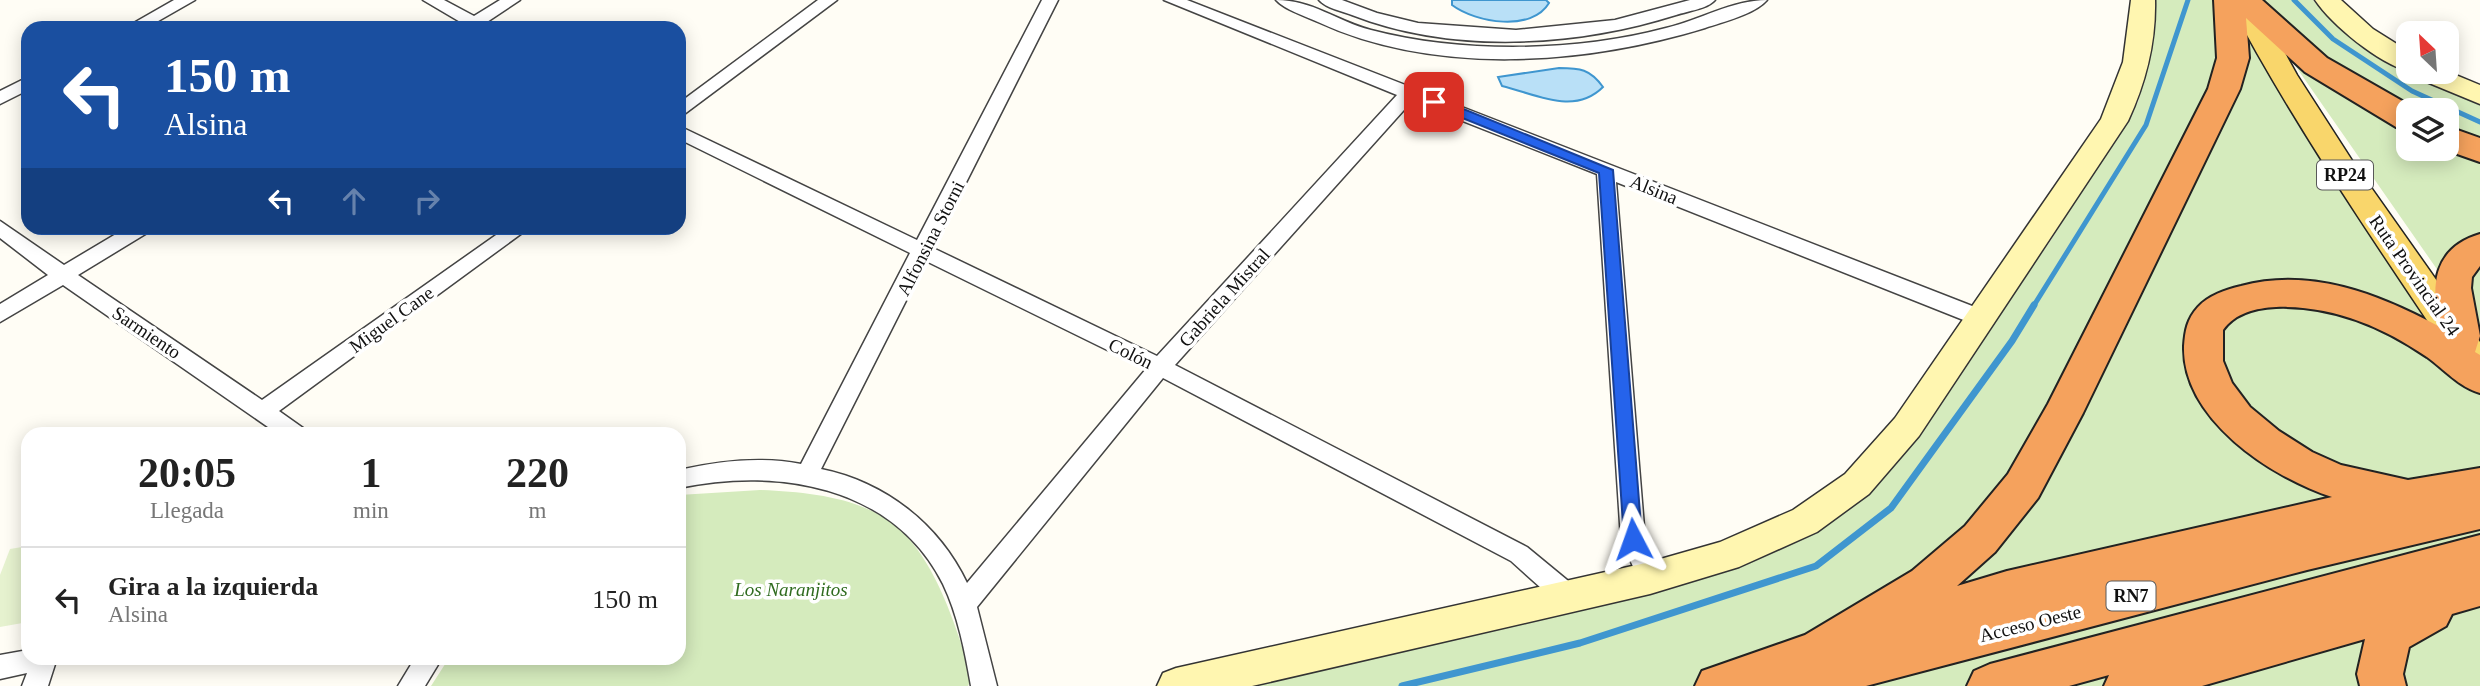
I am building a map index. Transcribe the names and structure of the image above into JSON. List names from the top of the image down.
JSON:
{
  "streets": {
    "highway": ["RN7", "Acceso Oeste"],
    "main road": ["RP24", "Ruta Provincial 24"],
    "street": [
      "Alsina",
      "Alfonsina Storni",
      "Gabriela Mistral",
      "Miguel Cane",
      "Sarmiento",
      "Colón"
    ]
  },
  "crossings": [
    ["Alsina", "Gabriela Mistral"],
    ["Alfonsina Storni", "Colón"],
    ["Gabriela Mistral", "Colón"],
    ["Miguel Cane", "Sarmiento"]
  ],
  "parks": ["Los Naranjitos"],
  "north": "top left",
  "page": {
    "turn": ["150 m", "Alsina"],
    "eta": [
      "20:05",
      "Llegada",
      "1",
      "min",
      "220",
      "m"
    ],
    "list": [
      {
        "name": "Gira a la izquierda",
        "note": "Alsina",
        "value": "150 m"
      }
    ]
  }
}
